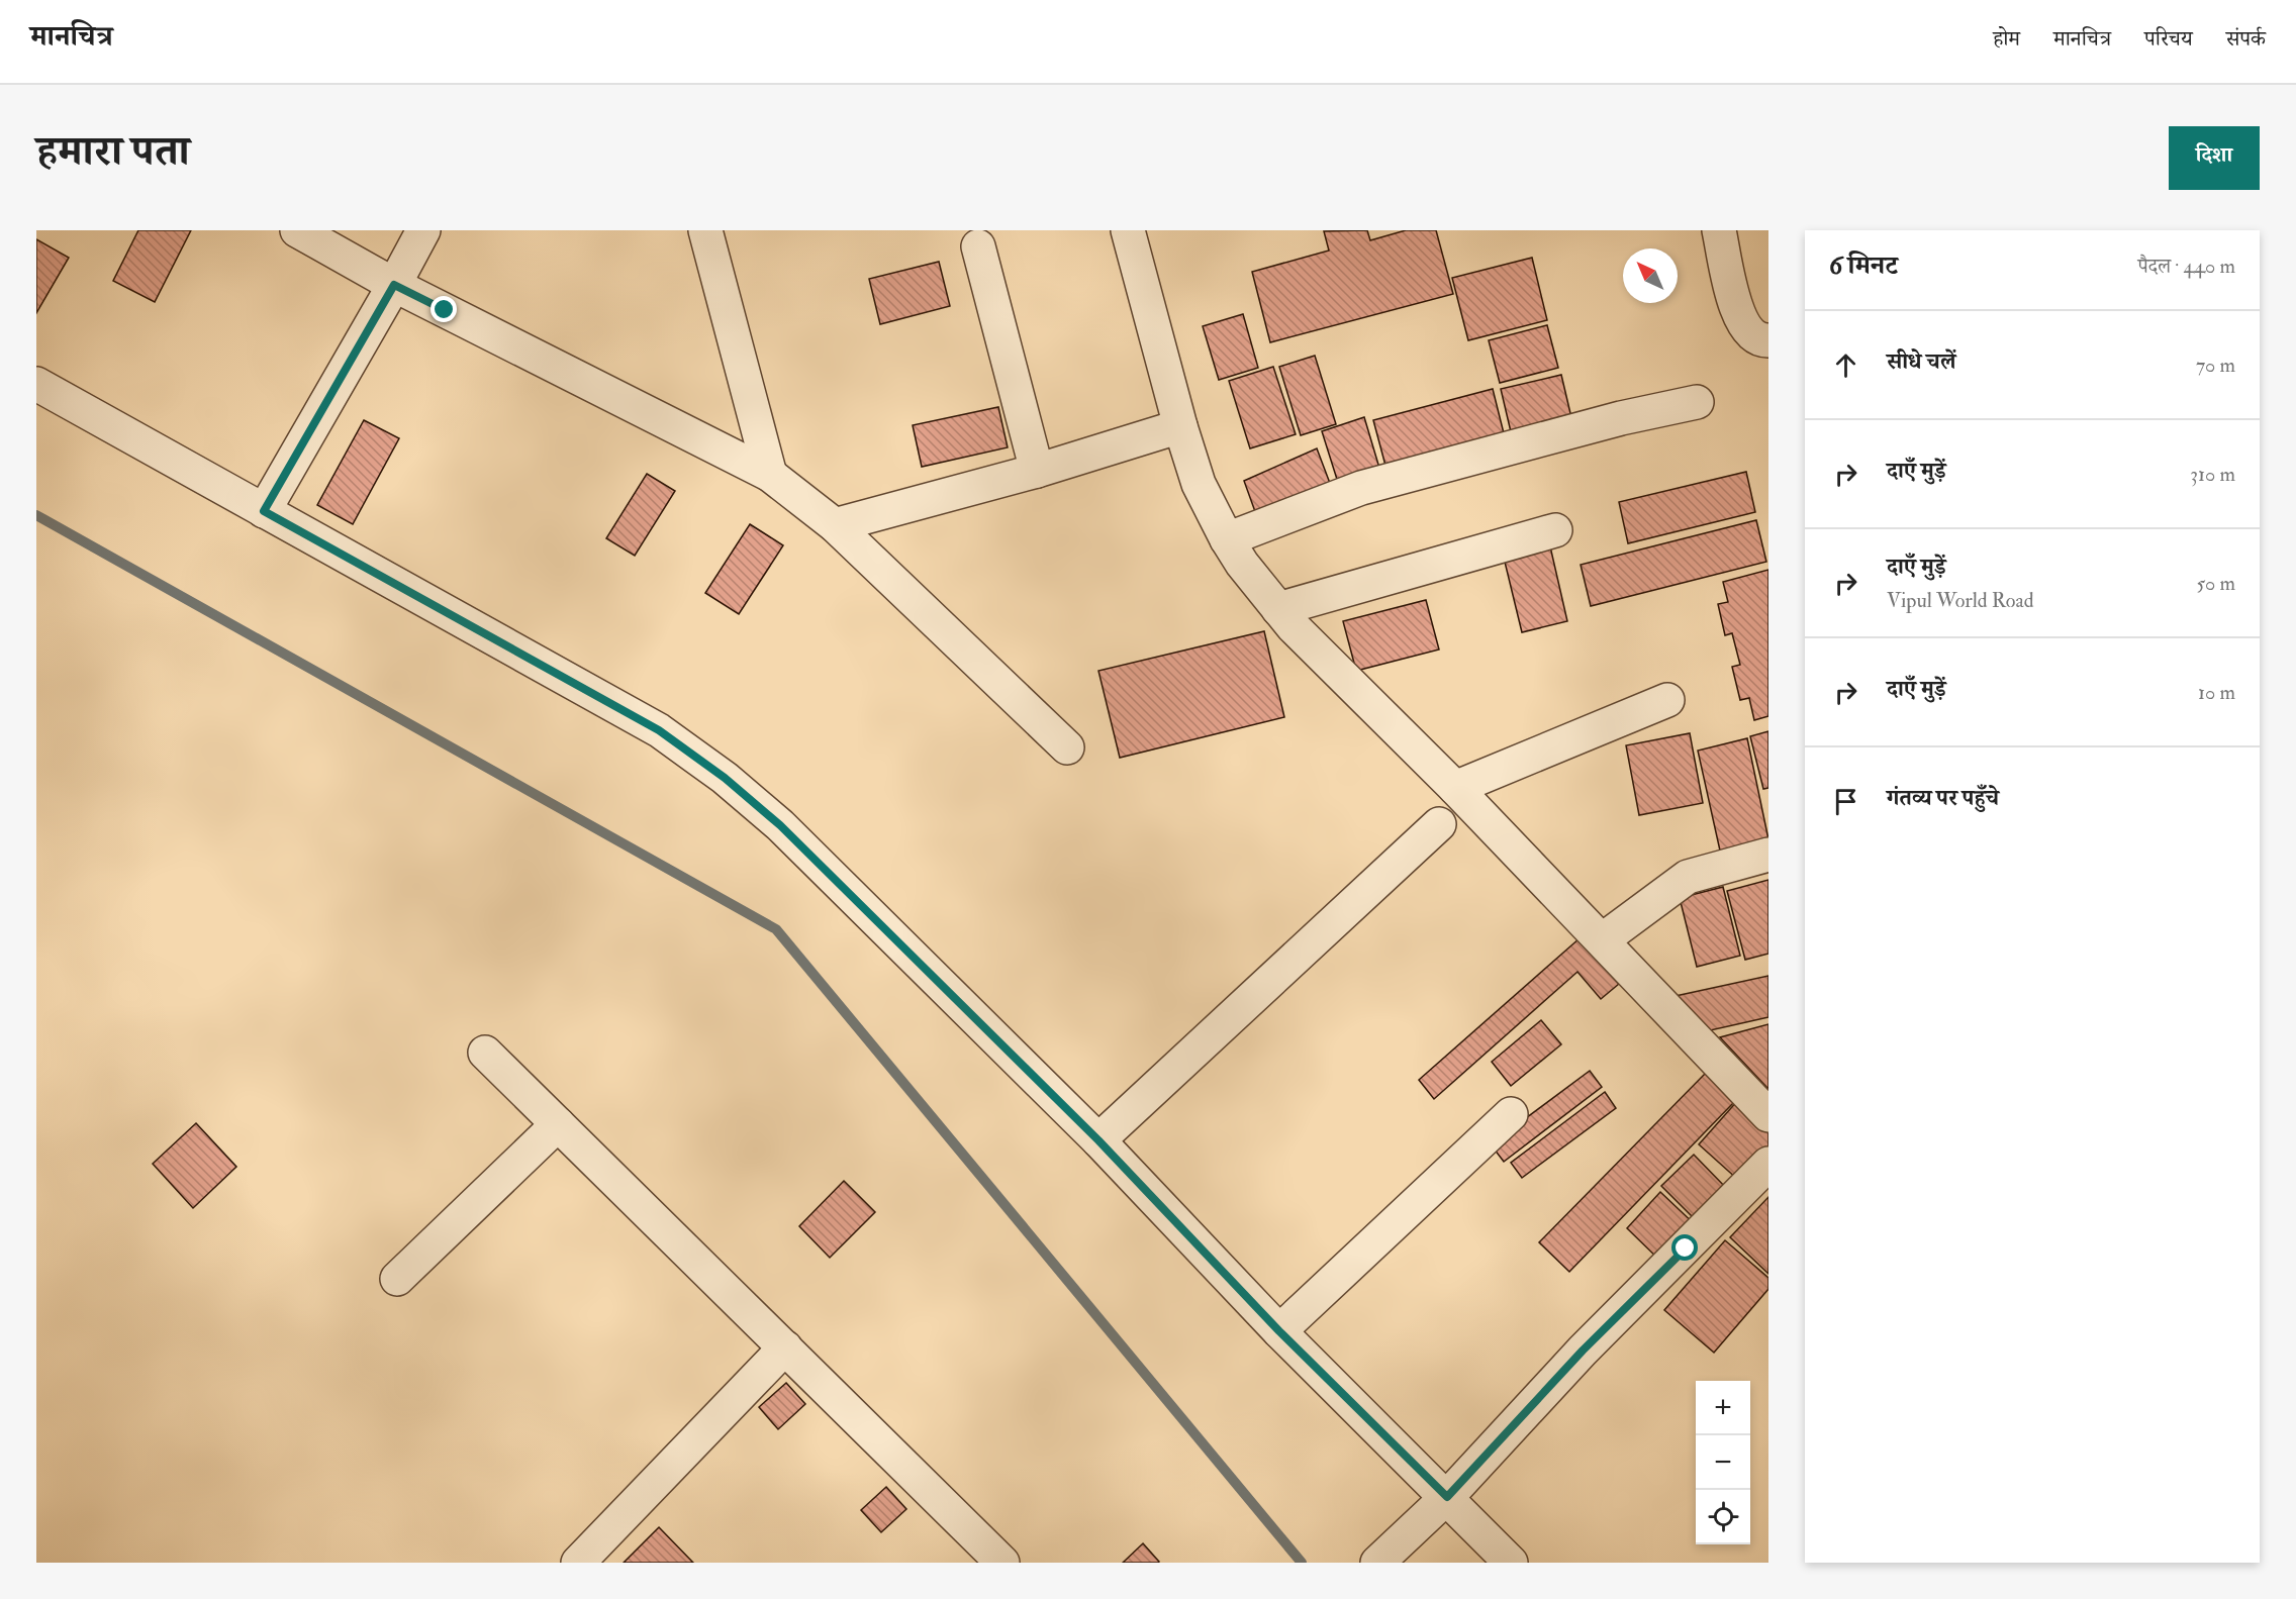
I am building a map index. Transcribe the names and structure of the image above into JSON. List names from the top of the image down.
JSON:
{
  "north": "top left",
  "page": {
    "header": "मानचित्र",
    "nav": [
      "होम",
      "मानचित्र",
      "परिचय",
      "संपर्क"
    ],
    "title": "हमारा पता",
    "buttons": "दिशा",
    "heading": ["6 मिनट", "पैदल · 440 m"],
    "list": [
      ["सीधे चलें", "70 m"],
      ["दाएँ मुड़ें", "310 m"],
      ["दाएँ मुड़ें", "Vipul World Road", "50 m"],
      ["दाएँ मुड़ें", "10 m"],
      "गंतव्य पर पहुँचे"
    ],
    "map_buttons": ["+", "−"]
  }
}
